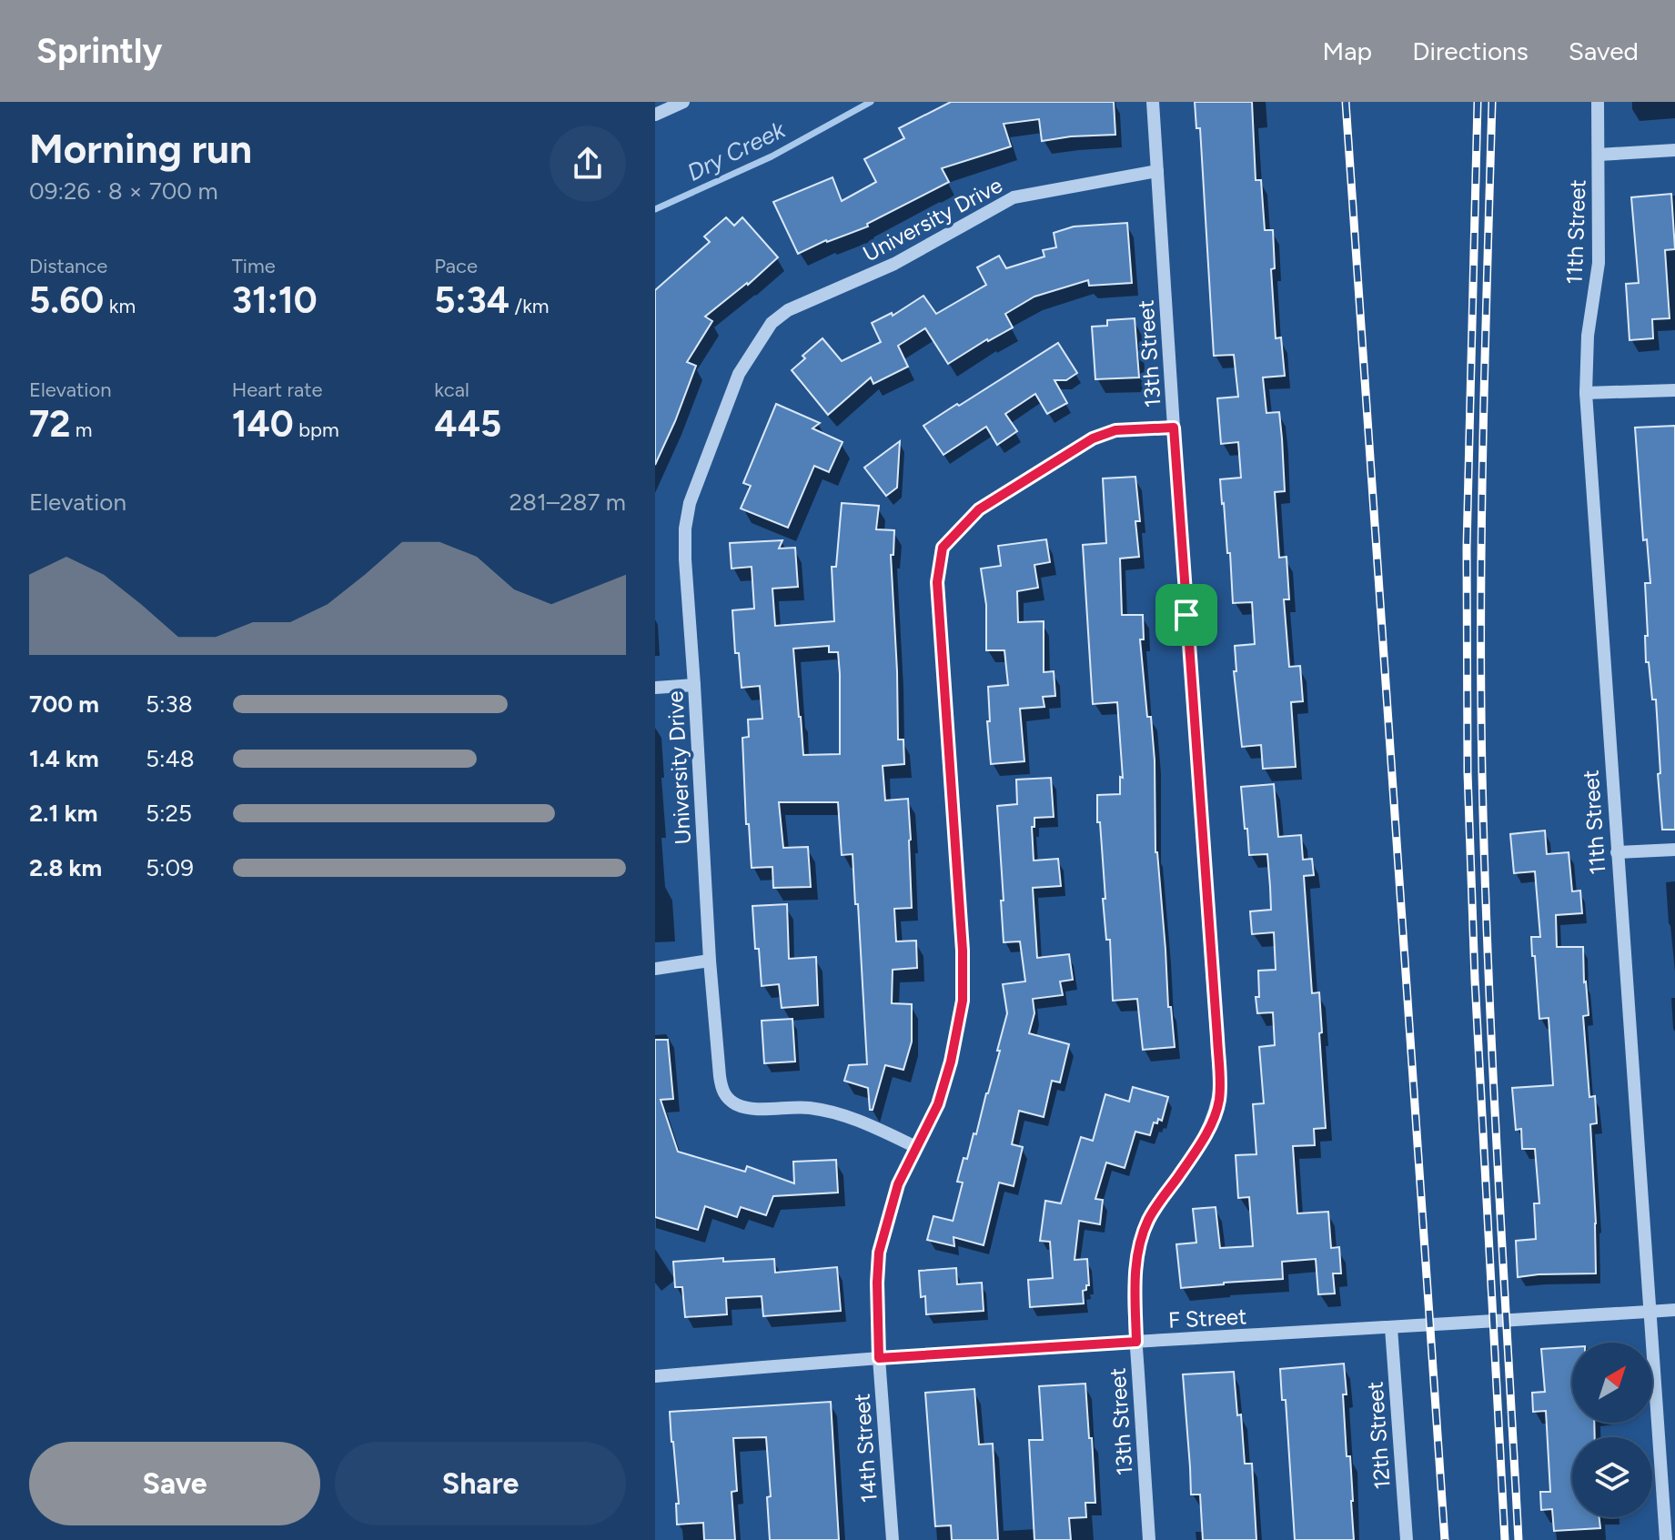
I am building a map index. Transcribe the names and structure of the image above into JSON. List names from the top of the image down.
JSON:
{
  "streets": {
    "street": [
      "University Drive",
      "11th Street",
      "13th Street",
      "F Street",
      "12th Street",
      "14th Street"
    ]
  },
  "crossings": [
    ["University Drive", "13th Street"],
    ["University Drive", "14th Street"],
    ["11th Street", "F Street"],
    ["13th Street", "F Street"],
    ["13th Street", "14th Street"],
    ["F Street", "12th Street"],
    ["F Street", "14th Street"]
  ],
  "water": ["Dry Creek"],
  "north": "top right",
  "page": {
    "header": "Sprintly",
    "nav": ["Map", "Directions", "Saved"],
    "heading": ["Morning run", "09:26 · 8 × 700 m"],
    "stats": [
      ["Distance", "5.60 km"],
      ["Time", "31:10"],
      ["Pace", "5:34 /km"],
      ["Elevation", "72 m"],
      ["Heart rate", "140 bpm"],
      ["kcal", "445"]
    ],
    "chart": ["Elevation", "281–287 m"],
    "list": [
      {
        "name": "700 m",
        "note": "5:38"
      },
      {
        "name": "1.4 km",
        "note": "5:48"
      },
      {
        "name": "2.1 km",
        "note": "5:25"
      },
      {
        "name": "2.8 km",
        "note": "5:09"
      }
    ],
    "buttons": ["Save", "Share"]
  }
}
